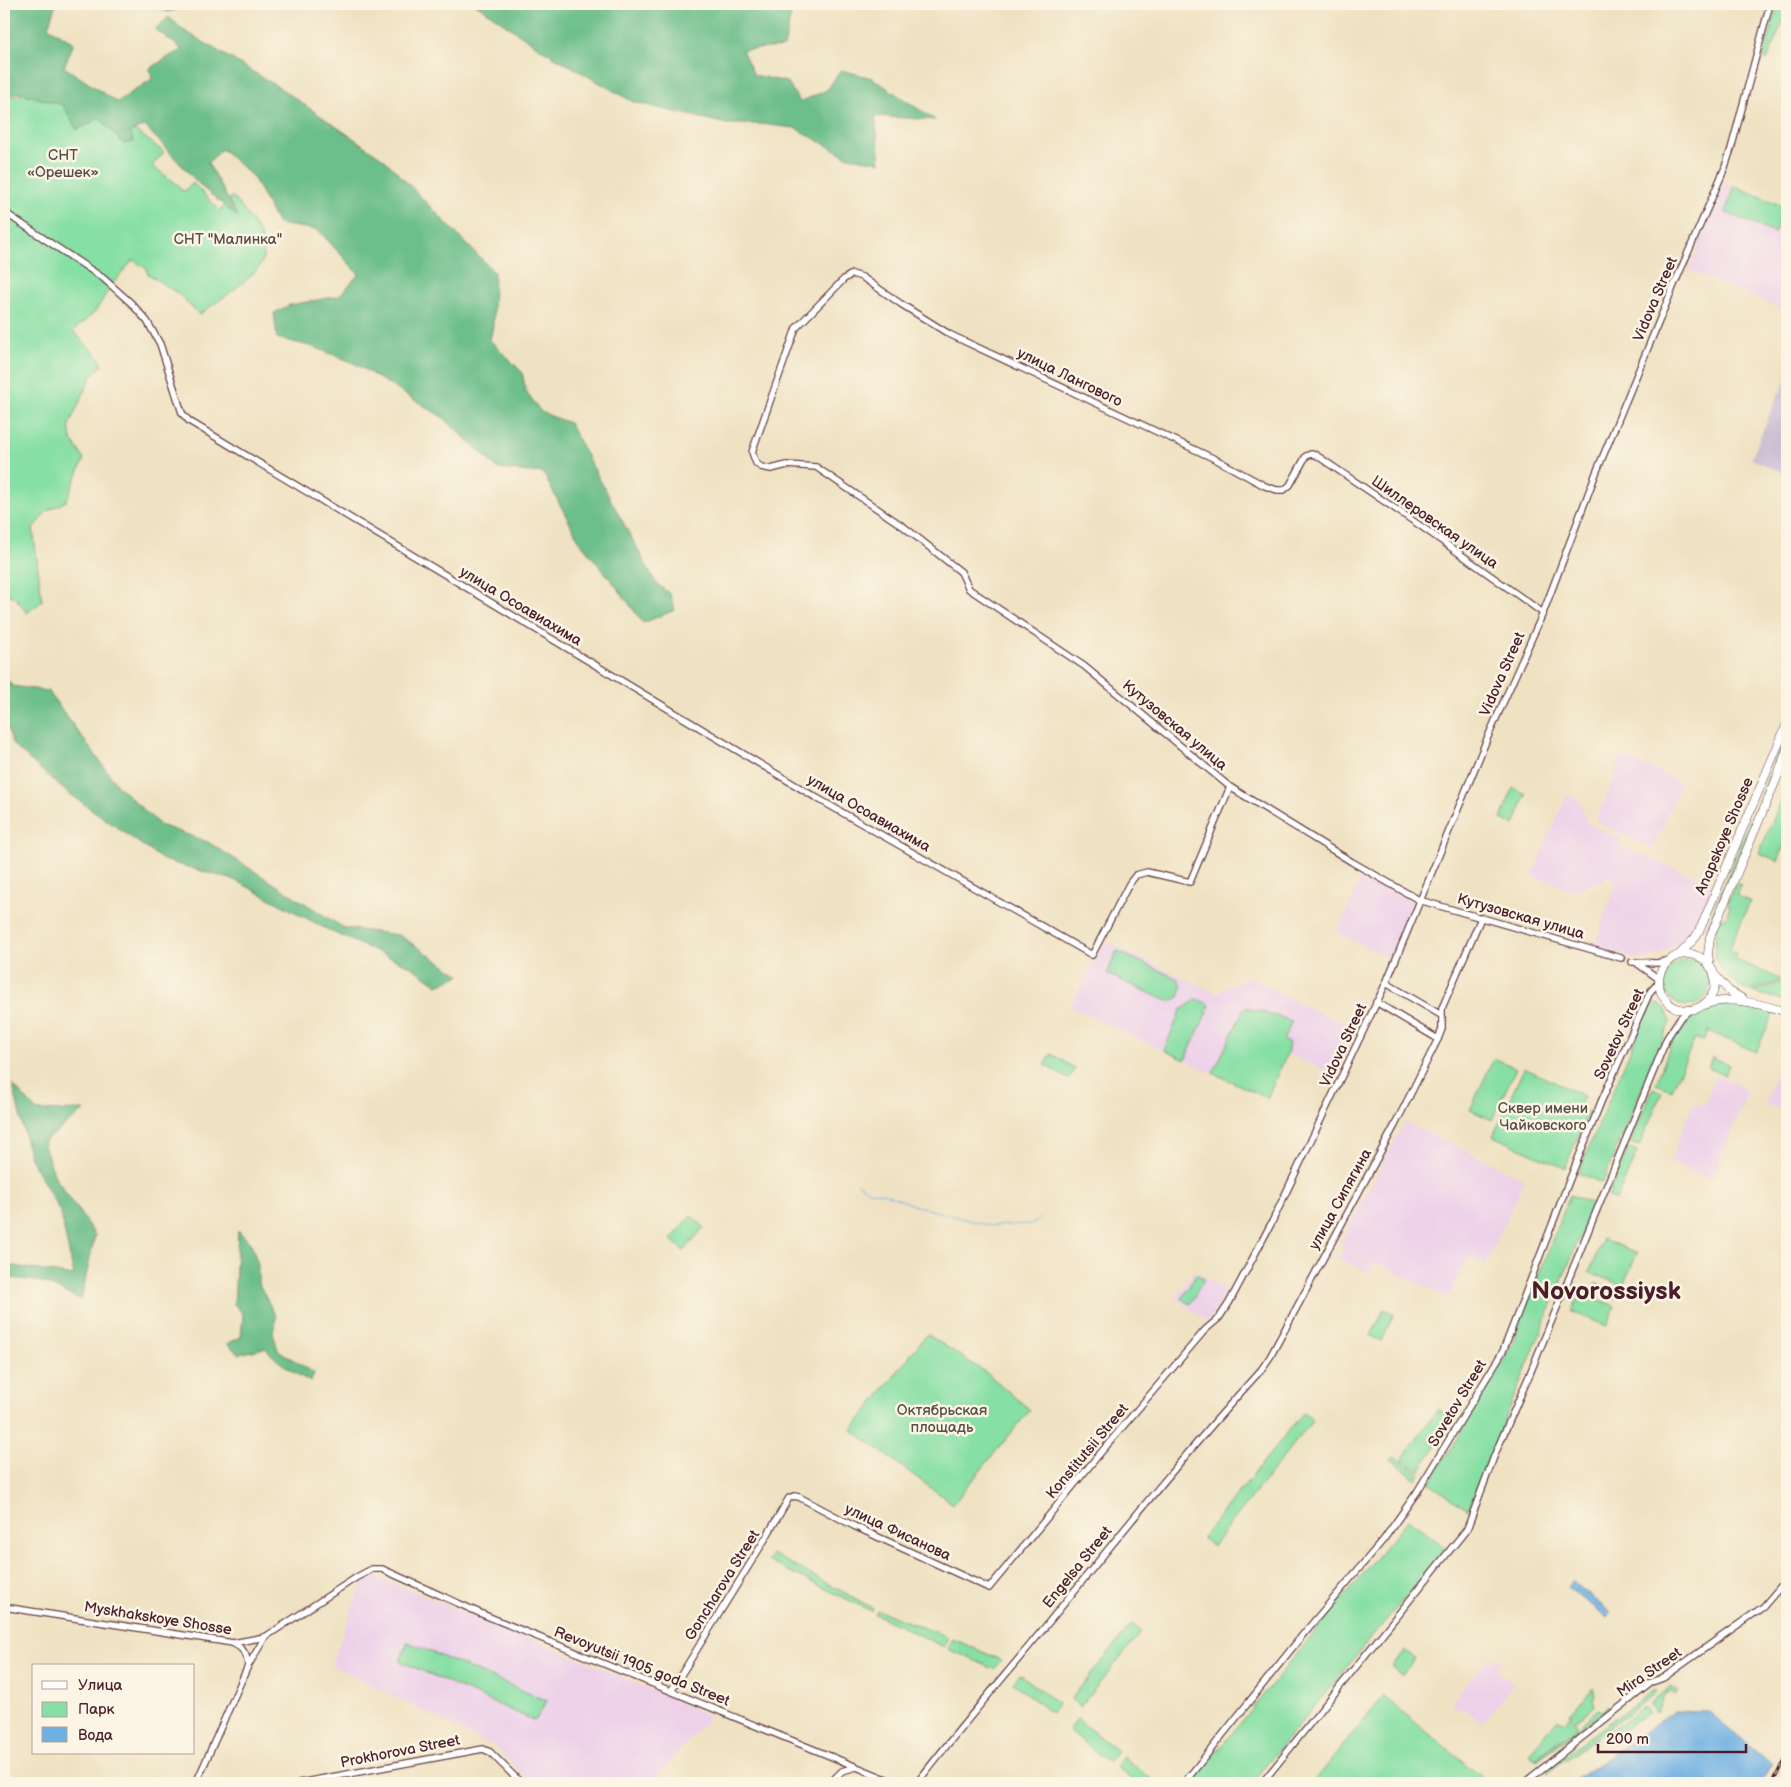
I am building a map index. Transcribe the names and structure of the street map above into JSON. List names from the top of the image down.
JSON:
{
  "streets": {
    "highway": ["Anapskoye Shosse"],
    "street": [
      "Vidova Street",
      "улица Лангового",
      "Шиллеровская улица",
      "улица Осоавиахима",
      "Кутузовская улица",
      "Sovetov Street",
      "улица Сипягина",
      "Konstitutsii Street",
      "улица Фисанова",
      "Engelsa Street",
      "Goncharova Street",
      "Myskhakskoye Shosse",
      "Revoyutsii 1905 goda Street",
      "Mira Street",
      "Prokhorova Street"
    ]
  },
  "crossings": [
    ["Vidova Street", "Шиллеровская улица"],
    ["Vidova Street", "Кутузовская улица"],
    ["Vidova Street", "Konstitutsii Street"],
    ["улица Лангового", "Шиллеровская улица"],
    ["улица Лангового", "Кутузовская улица"],
    ["улица Осоавиахима", "Кутузовская улица"],
    ["Anapskoye Shosse", "Sovetov Street"],
    ["улица Сипягина", "Engelsa Street"],
    ["Konstitutsii Street", "улица Фисанова"],
    ["улица Фисанова", "Goncharova Street"],
    ["Goncharova Street", "Revoyutsii 1905 goda Street"],
    ["Myskhakskoye Shosse", "Revoyutsii 1905 goda Street"]
  ],
  "districts": ["Novorossiysk"],
  "parks": [
    "СНТ «Орешек»",
    "СНТ \"Малинка\"",
    "Сквер имени Чайковского",
    "Октябрьская площадь"
  ],
  "legend": ["Улица", "Парк", "Вода"],
  "scale_bar": "200 m"
}
